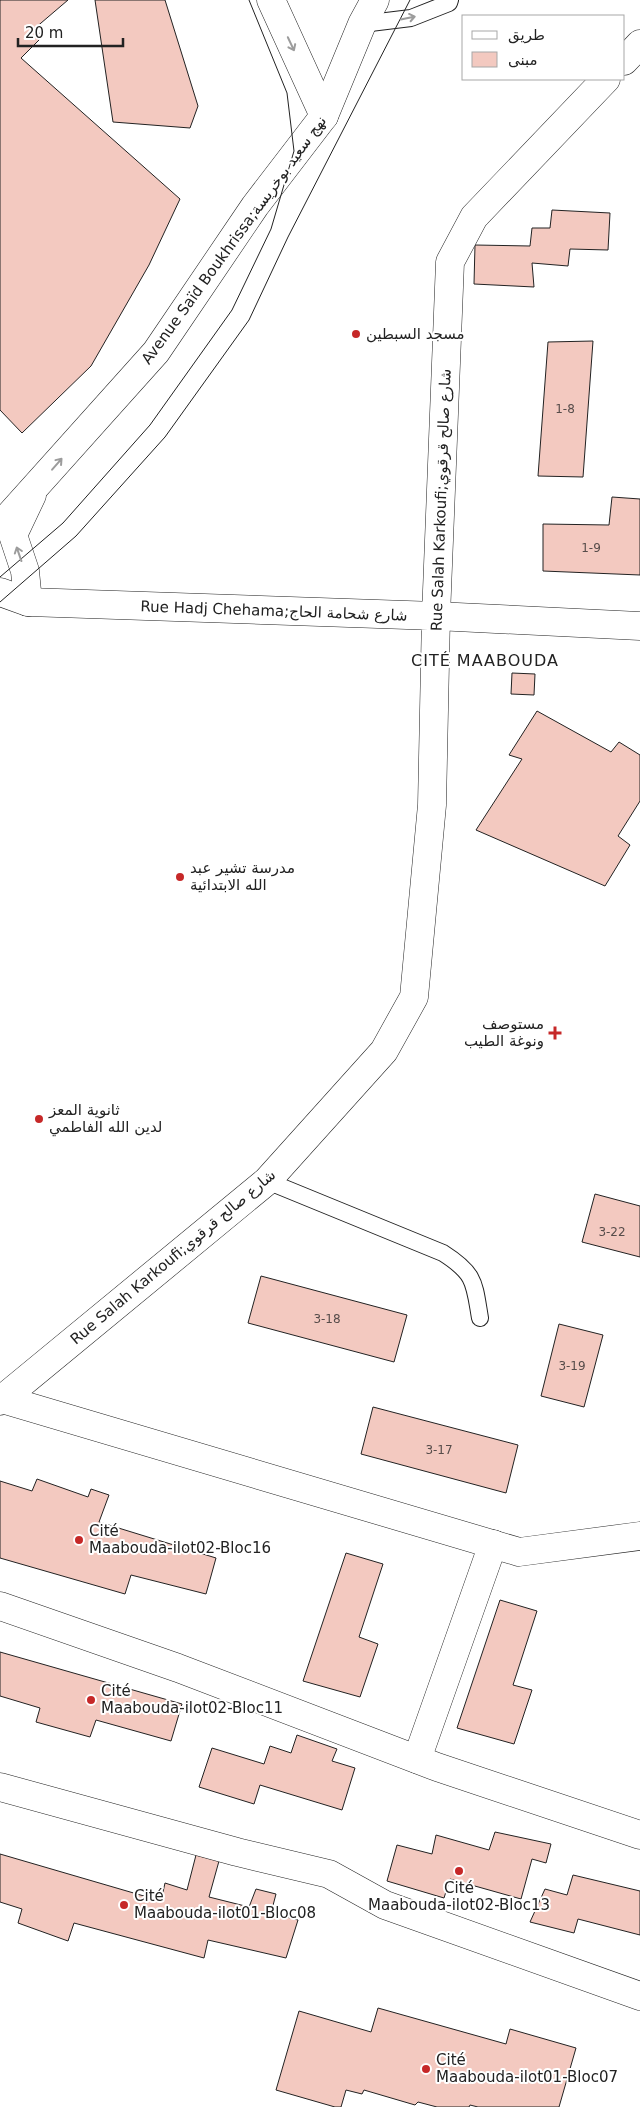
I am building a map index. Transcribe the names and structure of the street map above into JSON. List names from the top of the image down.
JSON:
{
  "streets": {
    "street": ["Avenue Saïd Boukhrissa;نهج سعيد بوخريسة", "Rue Salah Karkoufi;شارع صالح قرقوي", "Rue Hadj Chehama;شارع شحامة الحاج"]
  },
  "crossings": [
    ["Rue Salah Karkoufi;شارع صالح قرقوي", "Rue Hadj Chehama;شارع شحامة الحاج"]
  ],
  "one_way": ["Avenue Saïd Boukhrissa;نهج سعيد بوخريسة"],
  "districts": ["CITÉ MAABOUDA"],
  "places": {
    "other": [
      "مسجد السبطين",
      "مدرسة تشير عبد الله الابتدائية",
      "ثانوية المعز لدين الله الفاطمي",
      "Cité Maabouda-ilot02-Bloc16",
      "Cité Maabouda-ilot02-Bloc11",
      "Cité Maabouda-ilot02-Bloc13",
      "Cité Maabouda-ilot01-Bloc08",
      "Cité Maabouda-ilot01-Bloc07"
    ],
    "health": ["مستوصف ونوغة الطيب"]
  },
  "house_numbers": [
    "1-8",
    "1-9",
    "3-22",
    "3-18",
    "3-19",
    "3-17"
  ],
  "legend": ["طريق", "مبنى"],
  "scale_bar": "20 m"
}
